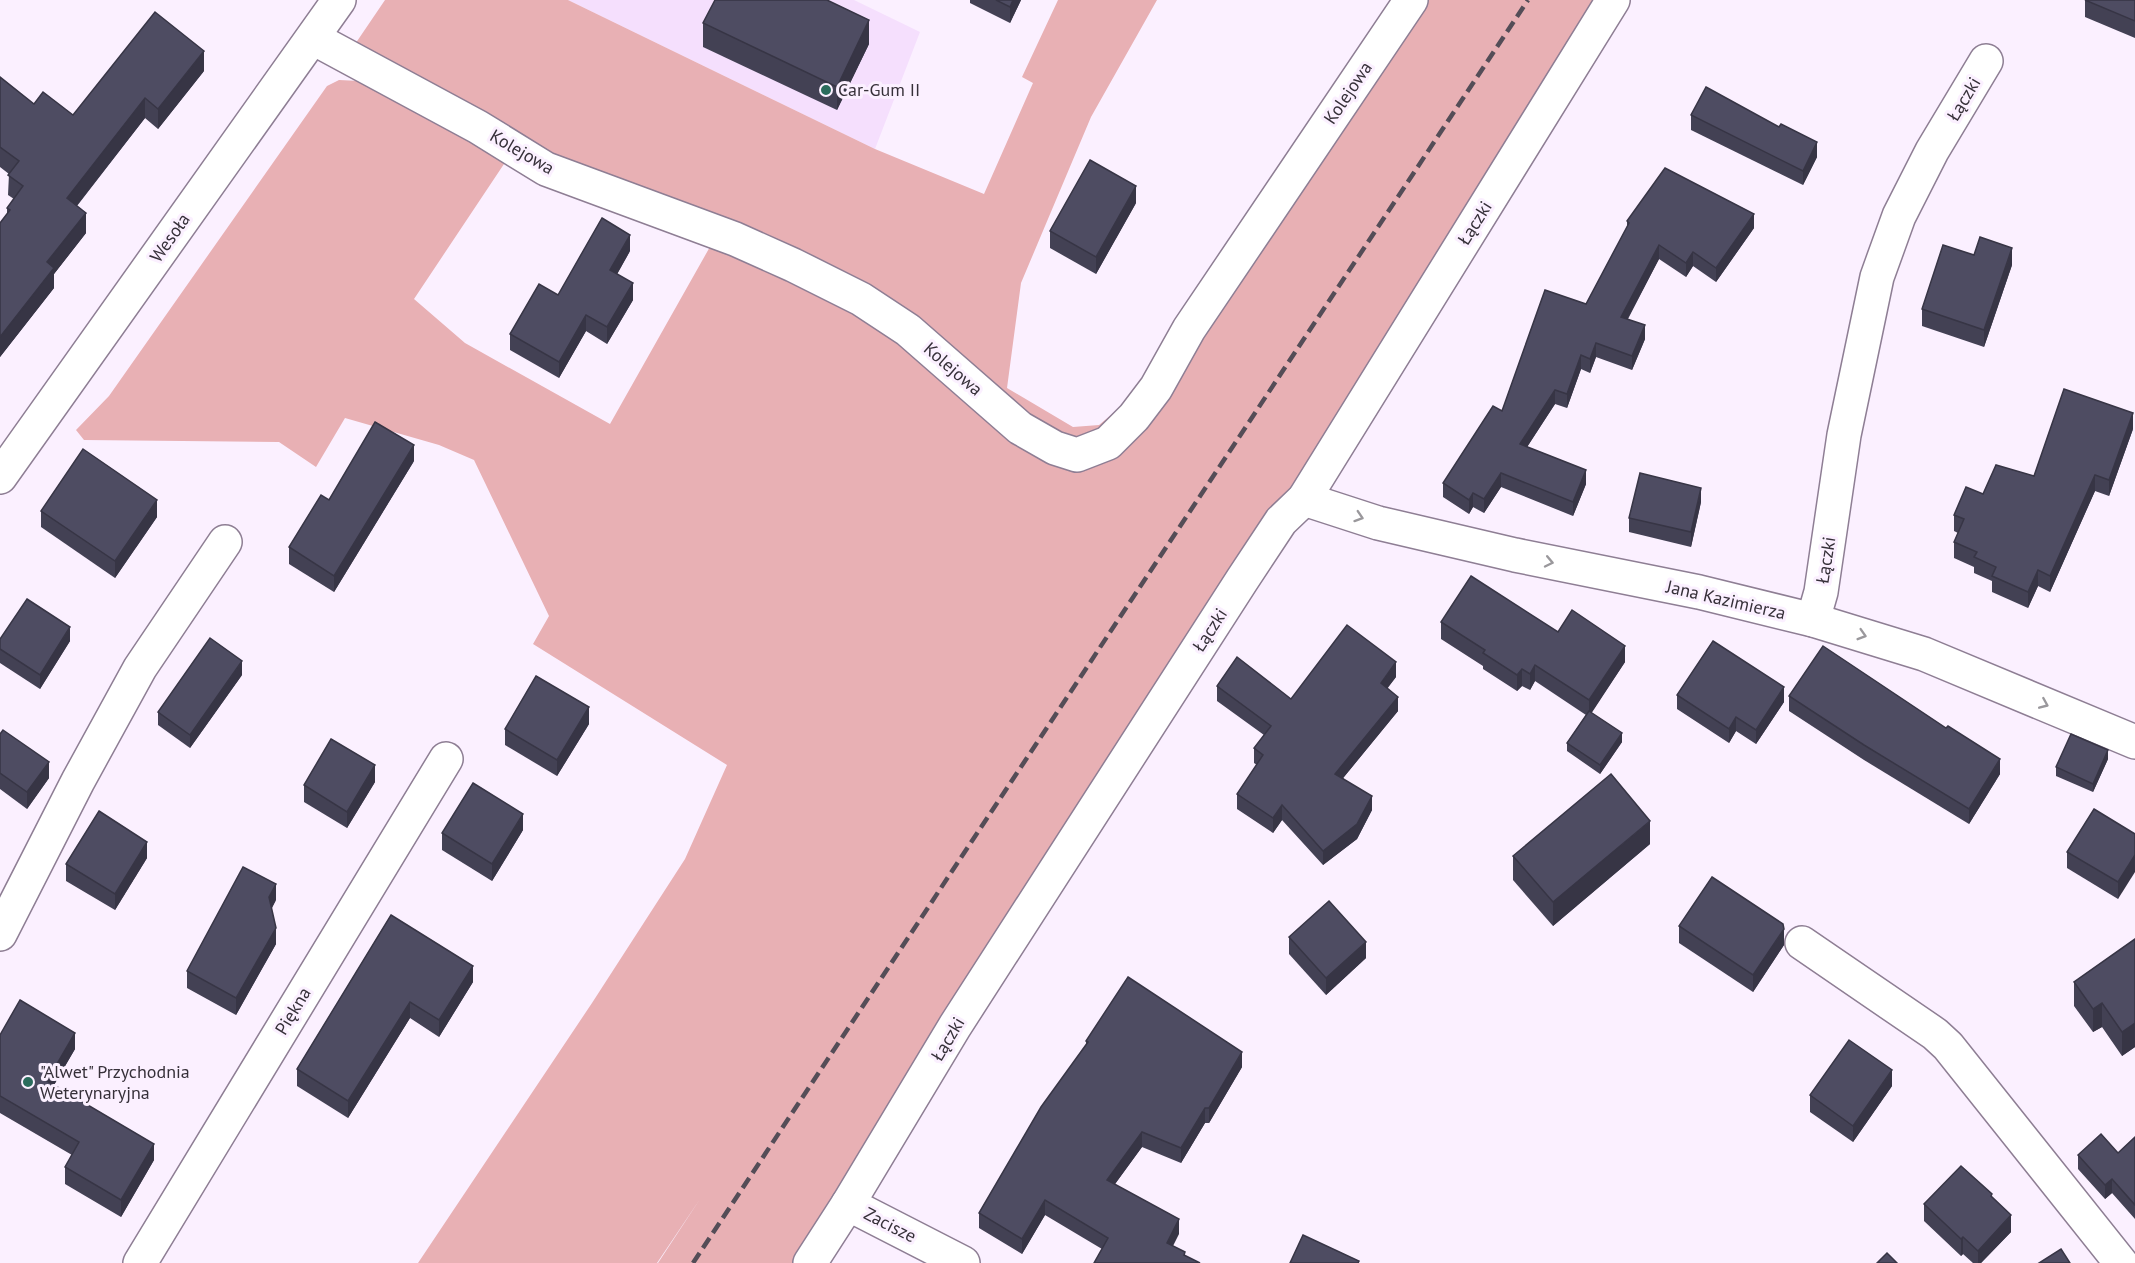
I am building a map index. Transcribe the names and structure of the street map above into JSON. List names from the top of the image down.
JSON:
{
  "streets": {
    "street": [
      "Kolejowa",
      "Łączki",
      "Wesoła",
      "Jana Kazimierza",
      "Piękna",
      "Zacisze"
    ]
  },
  "crossings": [
    ["Kolejowa", "Wesoła"],
    ["Łączki", "Jana Kazimierza"],
    ["Łączki", "Zacisze"]
  ],
  "one_way": ["Jana Kazimierza"],
  "places": ["Car-Gum II", "\"Alwet\" Przychodnia Weterynaryjna"]
}
